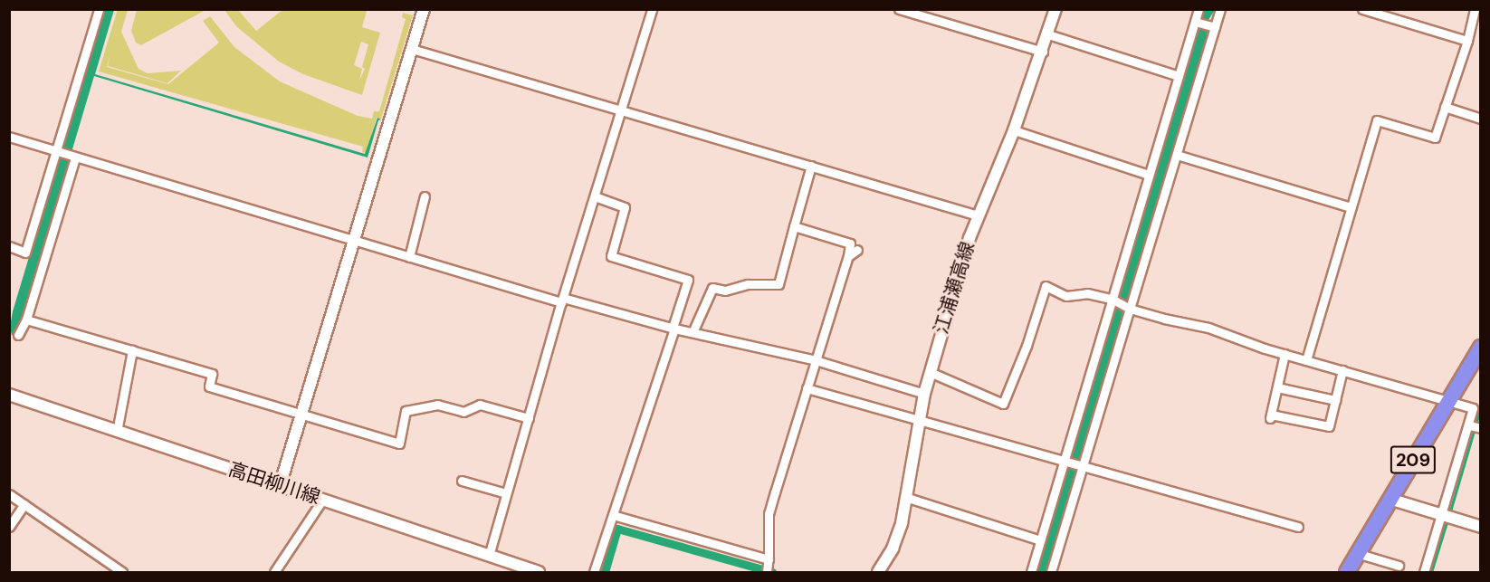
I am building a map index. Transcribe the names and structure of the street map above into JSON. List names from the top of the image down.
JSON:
{
  "streets": {
    "highway": ["209"],
    "main road": ["江浦瀬高線", "高田柳川線"]
  }
}
